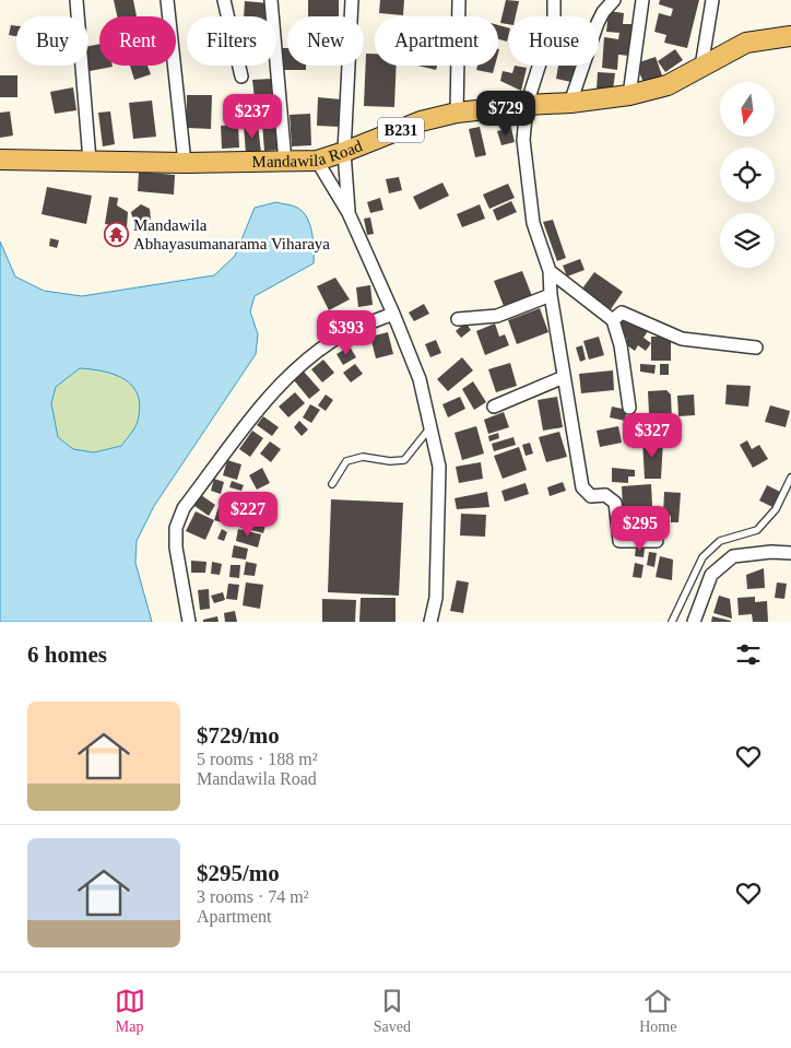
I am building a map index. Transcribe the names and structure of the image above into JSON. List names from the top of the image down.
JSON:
{
  "streets": {
    "main road": ["B231", "Mandawila Road"]
  },
  "places": {
    "temple": ["Mandawila Abhayasumanarama Viharaya"]
  },
  "north": "bottom",
  "page": {
    "chip": [
      "Buy",
      "Rent",
      "Filters",
      "New",
      "Apartment",
      "House"
    ],
    "price": [
      "$729",
      "$237",
      "$393",
      "$327",
      "$227",
      "$295"
    ],
    "heading": "6 homes",
    "list": [
      {
        "name": "$729/mo",
        "note": "5 rooms · 188 m² · Mandawila Road"
      },
      {
        "name": "$295/mo",
        "note": "3 rooms · 74 m² · Apartment"
      }
    ],
    "tabs": ["Map", "Saved", "Home"]
  }
}
